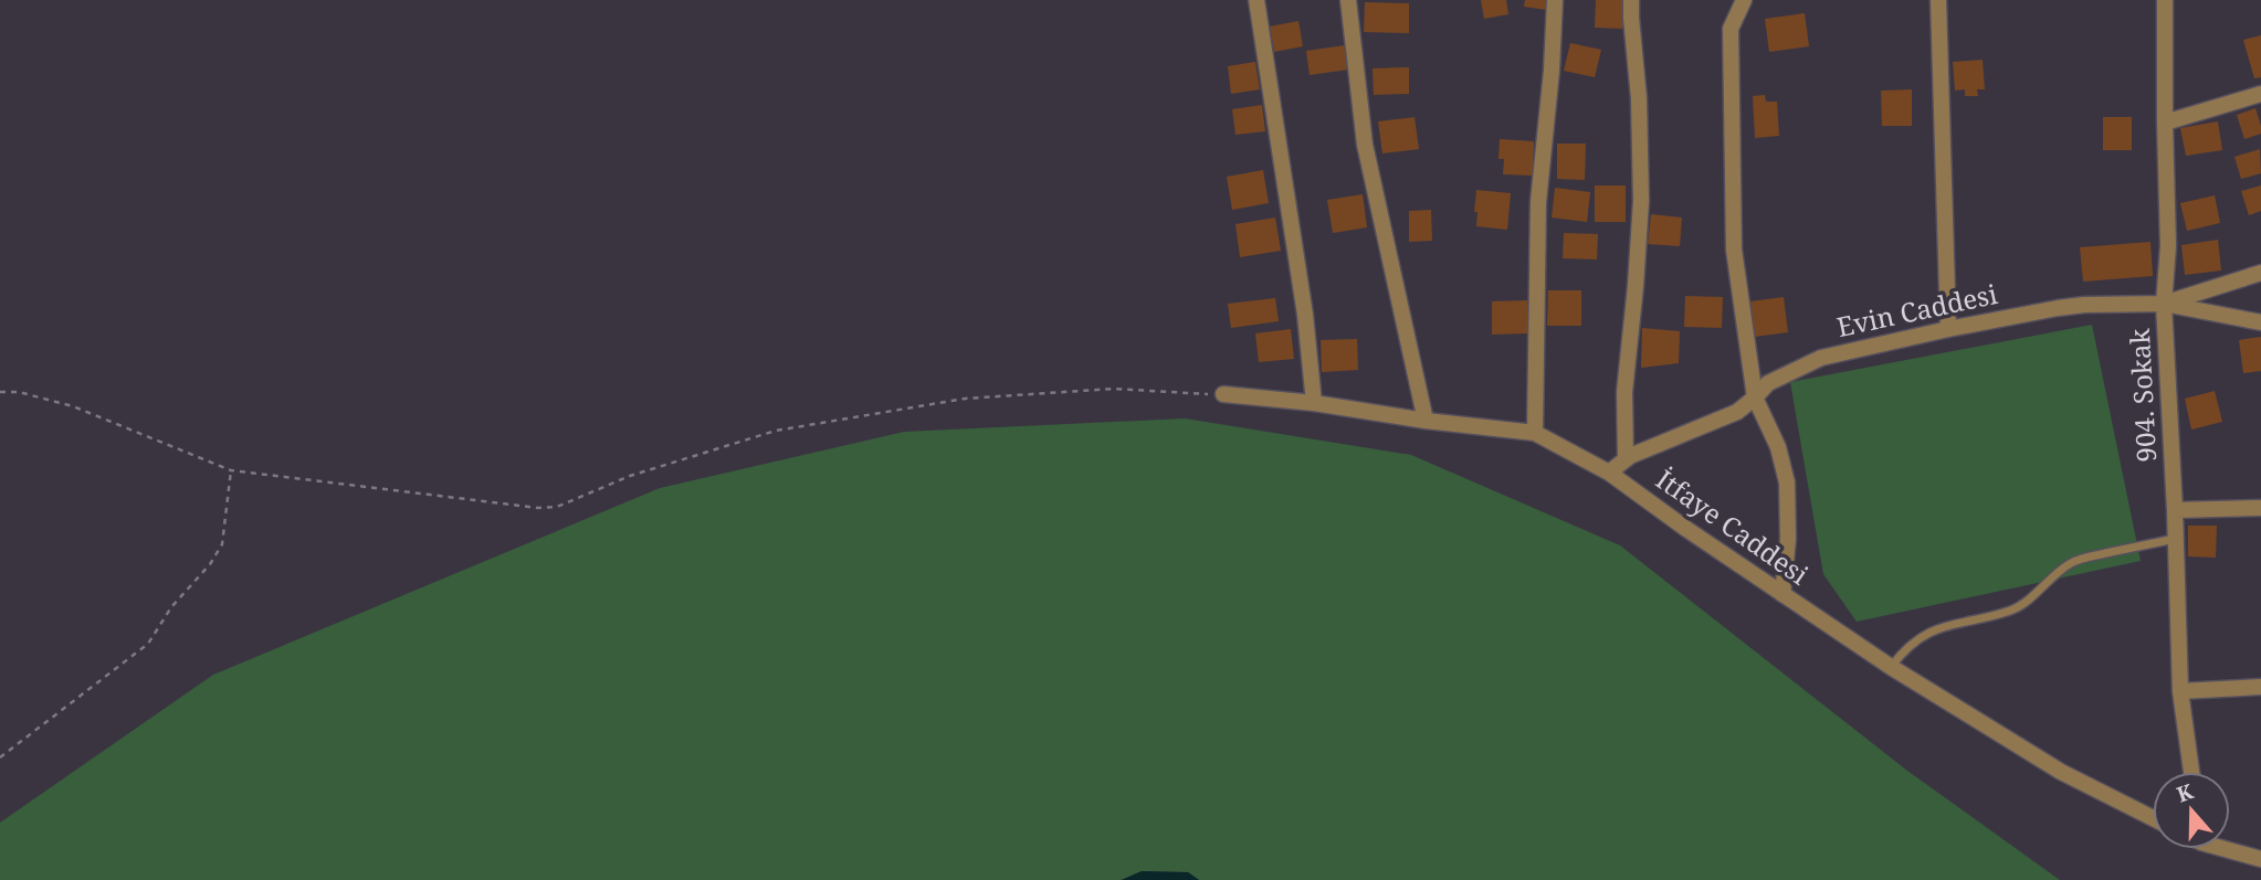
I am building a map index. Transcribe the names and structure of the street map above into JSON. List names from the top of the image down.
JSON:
{
  "streets": {
    "street": ["Evin Caddesi", "904. Sokak", "İtfaye Caddesi"]
  },
  "crossings": [
    ["Evin Caddesi", "904. Sokak"],
    ["Evin Caddesi", "İtfaye Caddesi"]
  ],
  "north": "top"
}
